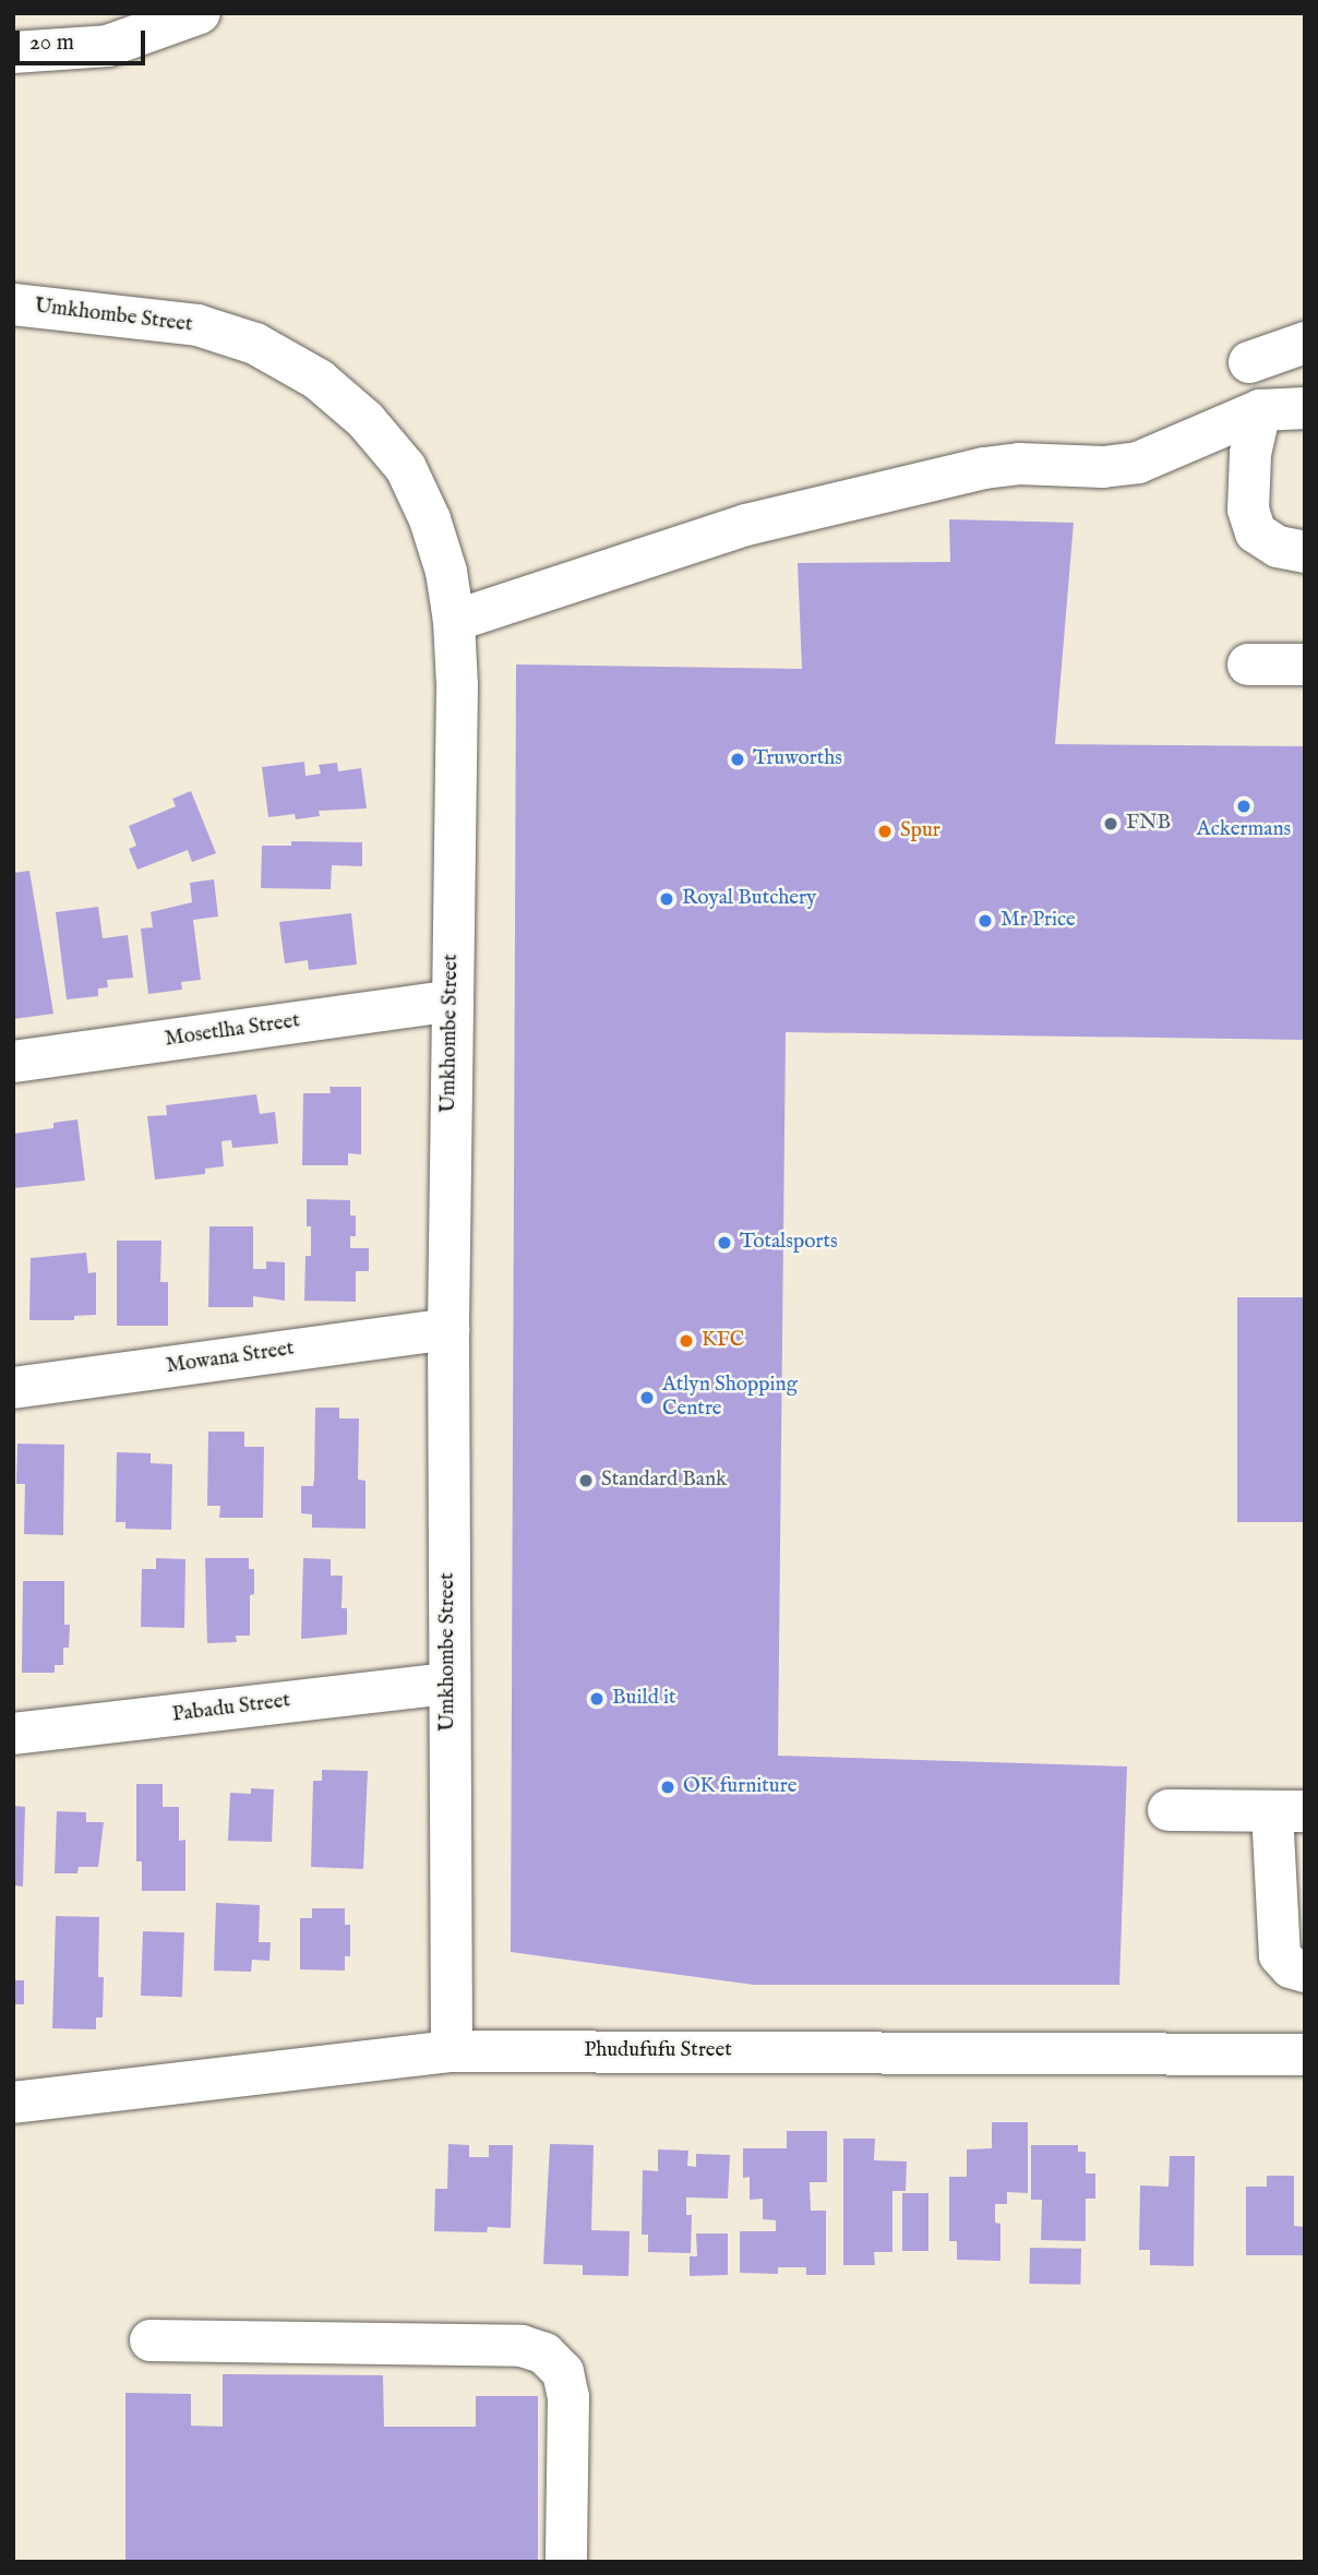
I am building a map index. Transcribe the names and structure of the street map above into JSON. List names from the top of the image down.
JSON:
{
  "streets": {
    "street": [
      "Umkhombe Street",
      "Mosetlha Street",
      "Mowana Street",
      "Pabadu Street",
      "Phudufufu Street"
    ]
  },
  "crossings": [
    ["Umkhombe Street", "Mosetlha Street"],
    ["Umkhombe Street", "Mowana Street"],
    ["Umkhombe Street", "Pabadu Street"],
    ["Umkhombe Street", "Phudufufu Street"]
  ],
  "places": [
    "Truworths",
    "Ackermans",
    "FNB",
    "Spur",
    "Royal Butchery",
    "Mr Price",
    "Totalsports",
    "KFC",
    "Atlyn Shopping Centre",
    "Standard Bank",
    "Build it",
    "OK furniture"
  ],
  "scale_bar": "20 m"
}
